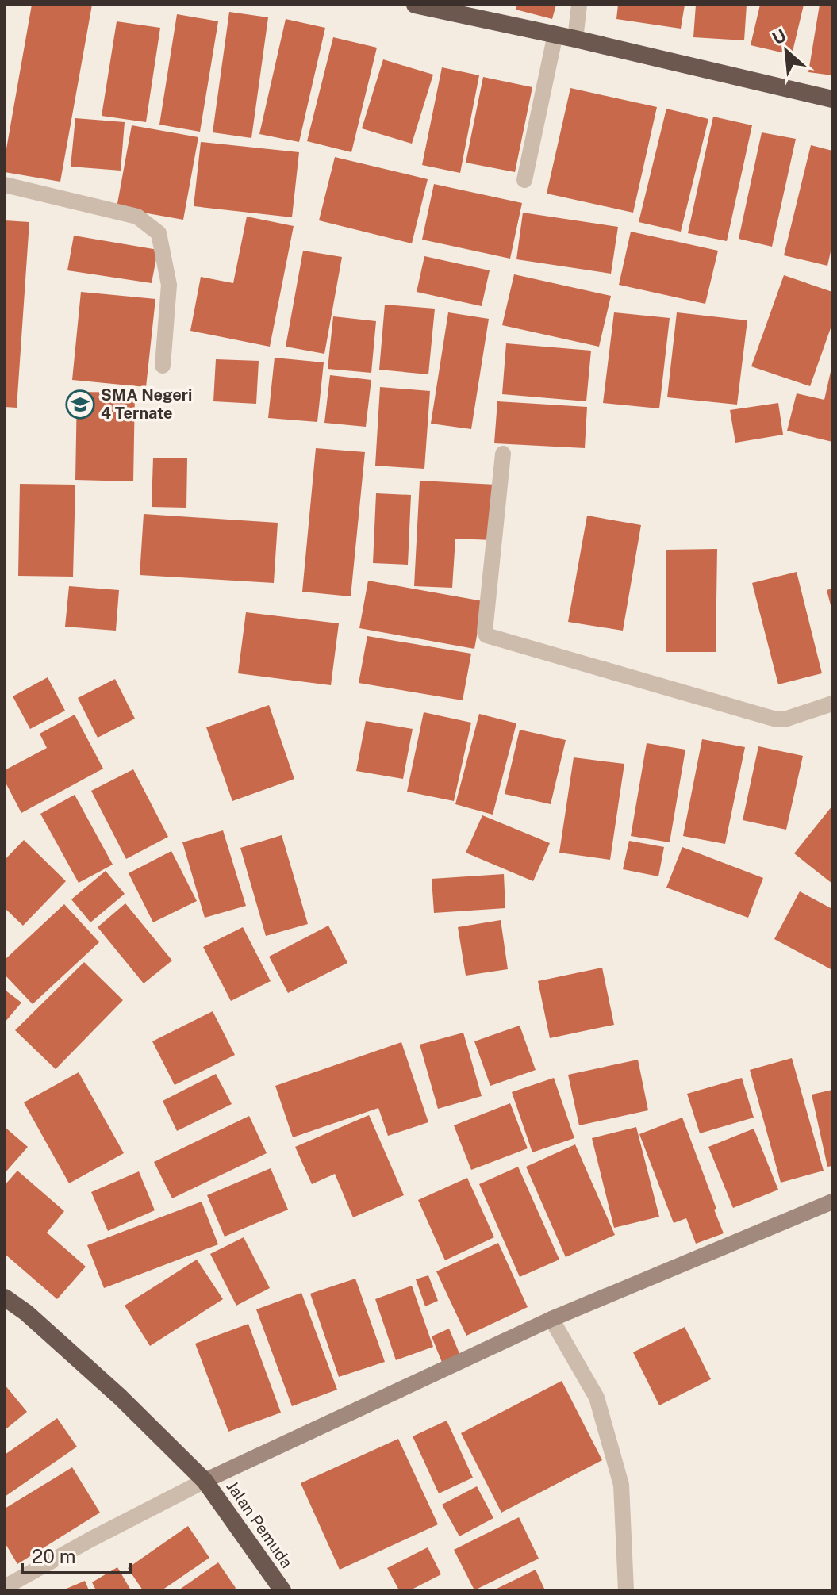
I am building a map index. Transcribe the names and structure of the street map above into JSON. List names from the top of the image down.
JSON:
{
  "streets": {
    "highway": ["Jalan Pemuda"]
  },
  "places": {
    "school or university": ["SMA Negeri 4 Ternate"]
  },
  "scale_bar": "20 m",
  "north": "top left"
}
